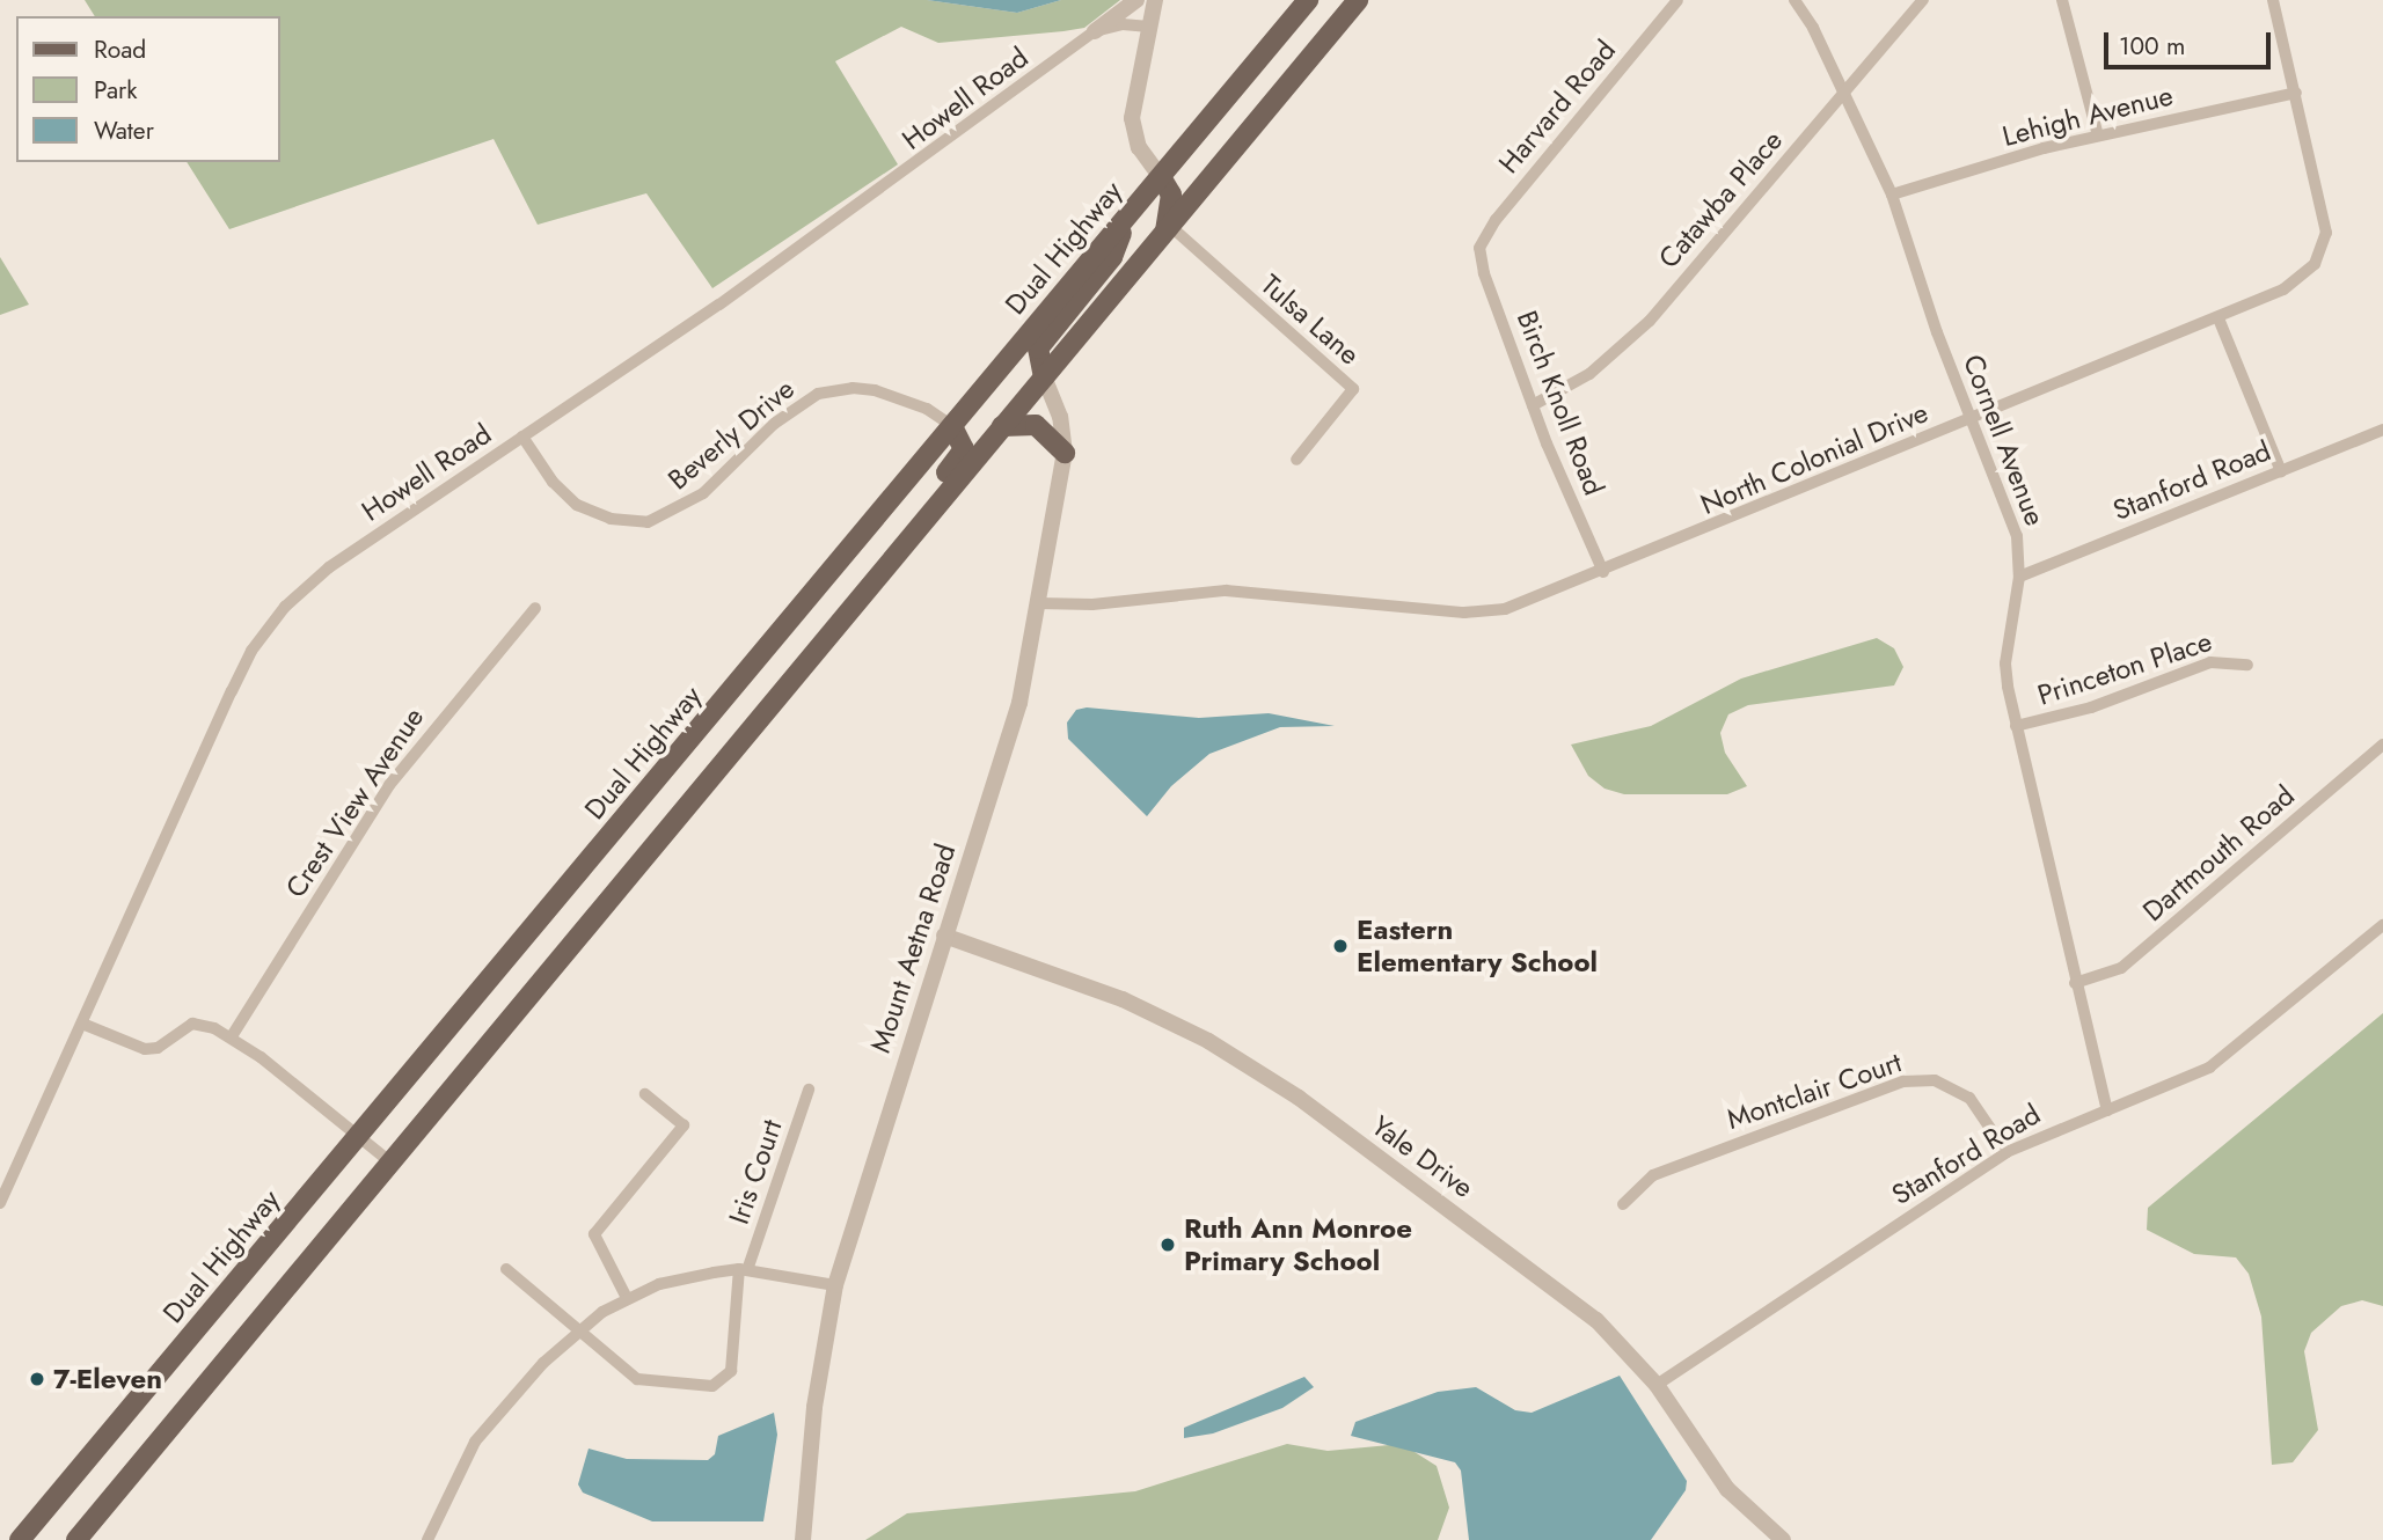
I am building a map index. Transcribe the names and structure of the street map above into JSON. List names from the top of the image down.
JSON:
{
  "streets": {
    "main road": ["Dual Highway"],
    "street": [
      "Howell Road",
      "Harvard Road",
      "Lehigh Avenue",
      "Catawba Place",
      "Tulsa Lane",
      "Birch Knoll Road",
      "Beverly Drive",
      "Cornell Avenue",
      "North Colonial Drive",
      "Stanford Road",
      "Princeton Place",
      "Crest View Avenue",
      "Dartmouth Road",
      "Mount Aetna Road",
      "Montclair Court",
      "Yale Drive",
      "Iris Court"
    ]
  },
  "crossings": [
    ["Howell Road", "Beverly Drive"],
    ["Harvard Road", "Birch Knoll Road"],
    ["Lehigh Avenue", "Cornell Avenue"],
    ["Lehigh Avenue", "North Colonial Drive"],
    ["Catawba Place", "Birch Knoll Road"],
    ["Catawba Place", "Cornell Avenue"],
    ["Dual Highway", "Beverly Drive"],
    ["Birch Knoll Road", "North Colonial Drive"],
    ["Cornell Avenue", "North Colonial Drive"],
    ["Cornell Avenue", "Stanford Road"],
    ["Cornell Avenue", "Princeton Place"],
    ["Cornell Avenue", "Dartmouth Road"],
    ["North Colonial Drive", "Mount Aetna Road"],
    ["Stanford Road", "Montclair Court"],
    ["Stanford Road", "Yale Drive"],
    ["Mount Aetna Road", "Yale Drive"]
  ],
  "places": ["Eastern Elementary School", "Ruth Ann Monroe Primary School", "7-Eleven"],
  "legend": ["Road", "Park", "Water"],
  "scale_bar": "100 m"
}
